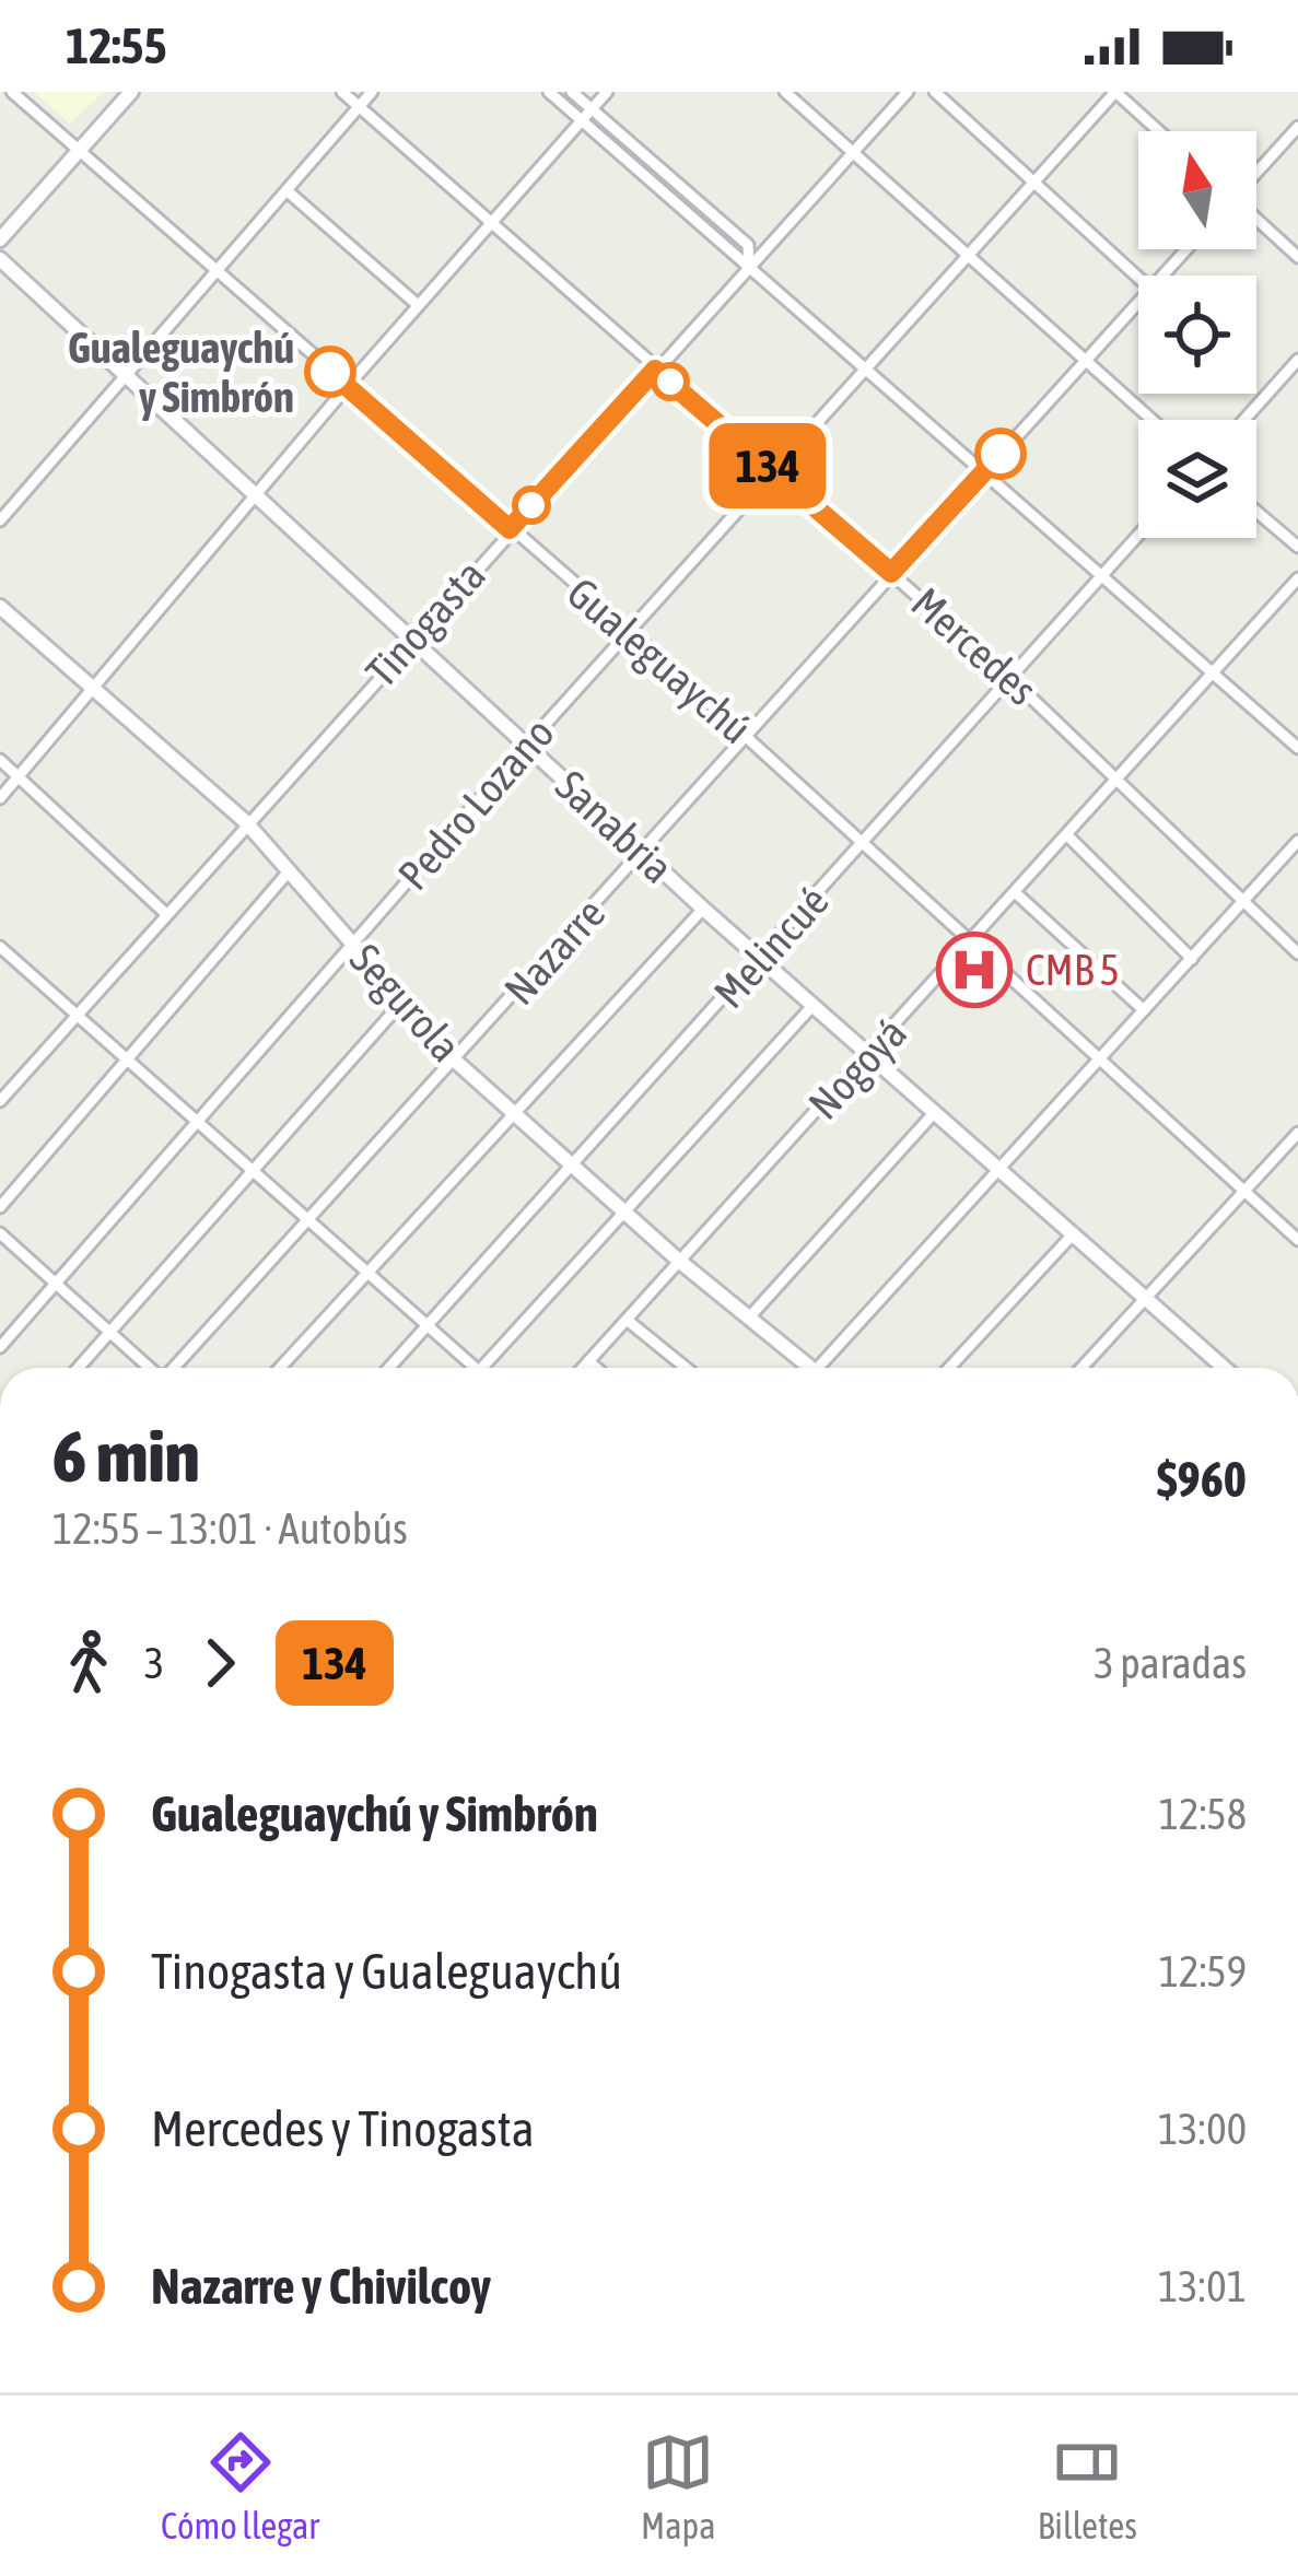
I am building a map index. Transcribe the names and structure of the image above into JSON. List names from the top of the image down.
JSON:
{
  "streets": {
    "street": [
      "Tinogasta",
      "Mercedes",
      "Gualeguaychú",
      "Pedro Lozano",
      "Sanabria",
      "Melincué",
      "Nazarre",
      "Segurola",
      "Nogoyá"
    ]
  },
  "crossings": [
    ["Tinogasta", "Mercedes"],
    ["Tinogasta", "Gualeguaychú"],
    ["Tinogasta", "Sanabria"],
    ["Tinogasta", "Segurola"],
    ["Mercedes", "Pedro Lozano"],
    ["Mercedes", "Melincué"],
    ["Mercedes", "Nazarre"],
    ["Mercedes", "Nogoyá"],
    ["Gualeguaychú", "Pedro Lozano"],
    ["Gualeguaychú", "Melincué"],
    ["Gualeguaychú", "Nazarre"],
    ["Gualeguaychú", "Nogoyá"],
    ["Pedro Lozano", "Sanabria"],
    ["Pedro Lozano", "Segurola"],
    ["Sanabria", "Melincué"],
    ["Sanabria", "Nazarre"],
    ["Sanabria", "Nogoyá"],
    ["Melincué", "Segurola"],
    ["Nazarre", "Segurola"],
    ["Segurola", "Nogoyá"]
  ],
  "places": {
    "other": ["Gualeguaychú y Simbrón"],
    "hospital": ["CMB 5"]
  },
  "lines": ["bus line 134"],
  "north": "top",
  "page": {
    "status": "12:55",
    "on_map": "134",
    "heading": ["6 min", "12:55 – 13:01 · Autobús", "$960"],
    "legs": ["3", "134", "3 paradas"],
    "list": [
      {
        "name": "Gualeguaychú y Simbrón",
        "value": "12:58"
      },
      {
        "name": "Tinogasta y Gualeguaychú",
        "value": "12:59"
      },
      {
        "name": "Mercedes y Tinogasta",
        "value": "13:00"
      },
      {
        "name": "Nazarre y Chivilcoy",
        "value": "13:01"
      }
    ],
    "tabs": ["Cómo llegar", "Mapa", "Billetes"]
  }
}
